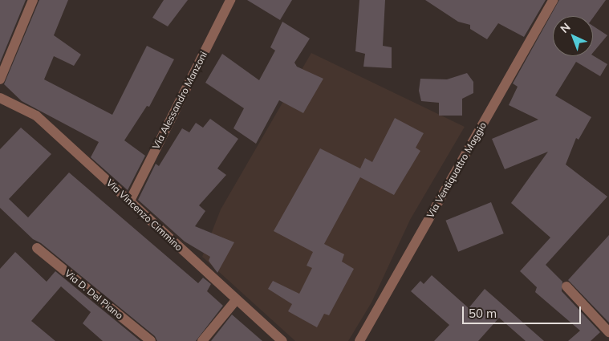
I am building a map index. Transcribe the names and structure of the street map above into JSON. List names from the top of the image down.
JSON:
{
  "streets": {
    "street": [
      "Via Alessandro Manzoni",
      "Via Ventiquattro Maggio",
      "Via Vincenzo Cimmino",
      "Via D. Del Piano"
    ]
  },
  "crossings": [
    ["Via Alessandro Manzoni", "Via Vincenzo Cimmino"]
  ],
  "scale_bar": "50 m",
  "north": "top left"
}
